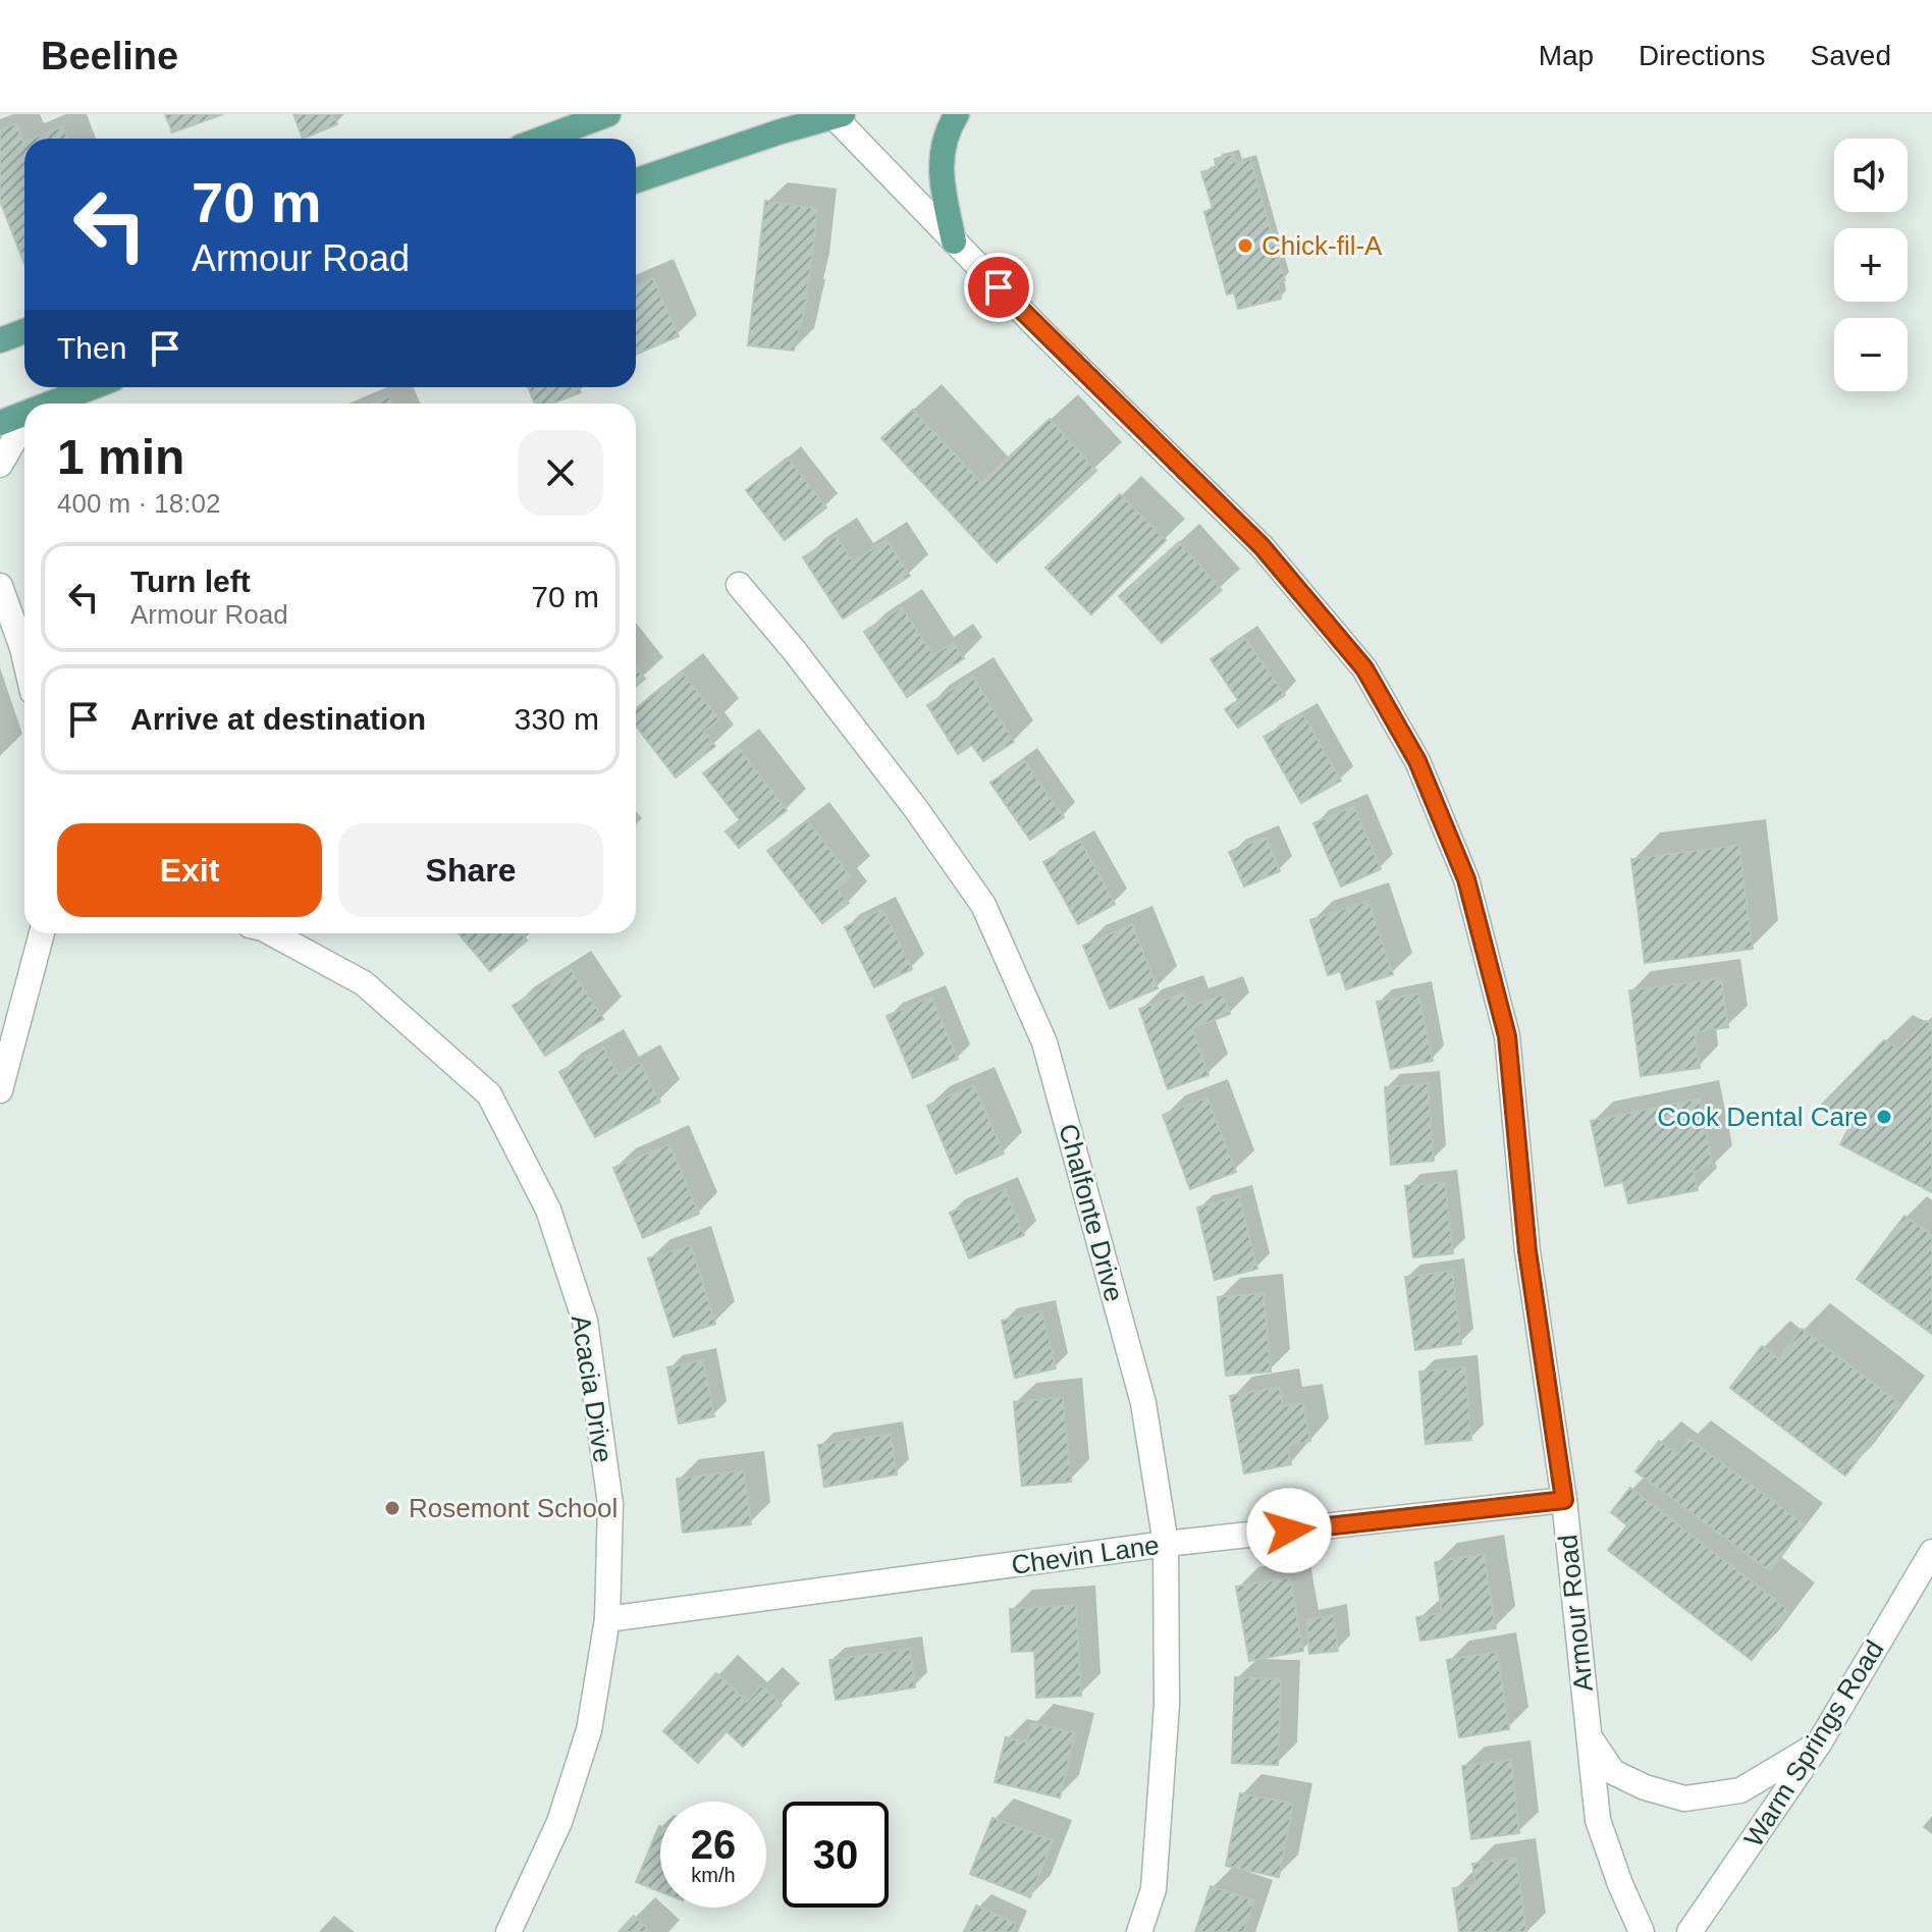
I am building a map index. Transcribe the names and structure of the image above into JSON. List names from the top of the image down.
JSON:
{
  "streets": {
    "street": [
      "Chalfonte Drive",
      "Acacia Drive",
      "Chevin Lane",
      "Armour Road",
      "Warm Springs Road"
    ]
  },
  "crossings": [
    ["Chalfonte Drive", "Chevin Lane"],
    ["Acacia Drive", "Chevin Lane"],
    ["Chevin Lane", "Armour Road"]
  ],
  "places": ["Chick-fil-A", "Cook Dental Care", "Rosemont School"],
  "page": {
    "header": "Beeline",
    "nav": ["Map", "Directions", "Saved"],
    "map_buttons": ["+", "−"],
    "turn": ["70 m", "Armour Road"],
    "then": "Then",
    "heading": ["1 min", "400 m · 18:02"],
    "list": [
      {
        "name": "Turn left",
        "note": "Armour Road",
        "value": "70 m"
      },
      {
        "name": "Arrive at destination",
        "value": "330 m"
      }
    ],
    "buttons": ["Exit", "Share"],
    "speed": "26 km/h",
    "limit": "30"
  }
}
